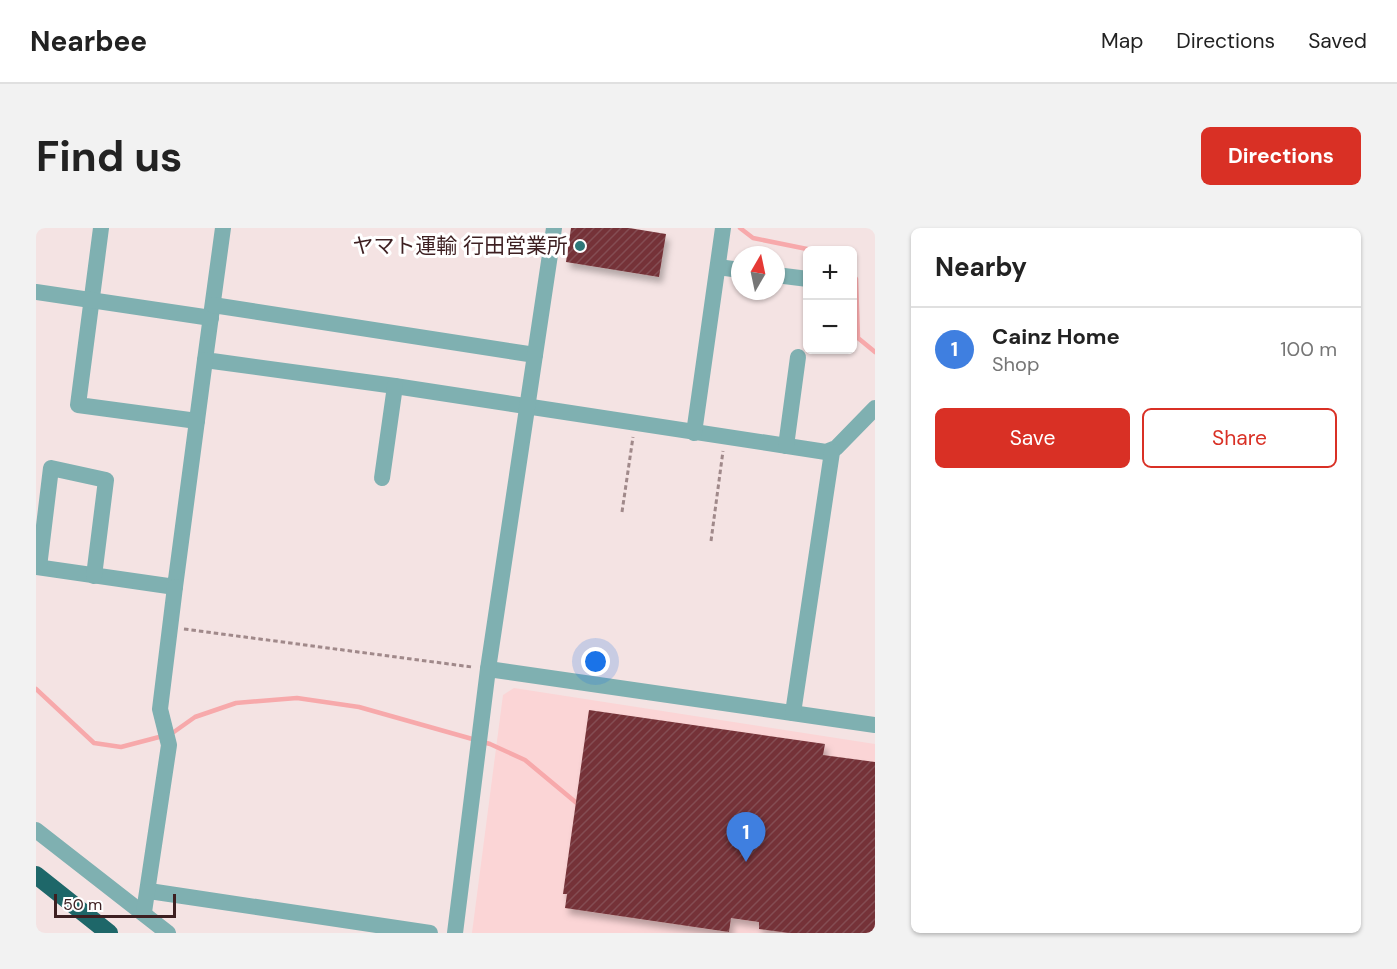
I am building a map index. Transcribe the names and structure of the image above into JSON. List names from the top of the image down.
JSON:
{
  "places": ["ヤマト運輸 行田営業所"],
  "scale_bar": "50 m",
  "north": "top",
  "page": {
    "header": "Nearbee",
    "nav": ["Map", "Directions", "Saved"],
    "buttons": [
      "Directions",
      ["Save", "Share"]
    ],
    "title": "Find us",
    "heading": "Nearby",
    "map_buttons": ["+", "−"],
    "list": [
      {
        "mark": "1",
        "name": "Cainz Home",
        "note": "Shop",
        "value": "100 m"
      }
    ],
    "pins": "1",
    "scale": "50 m"
  }
}
